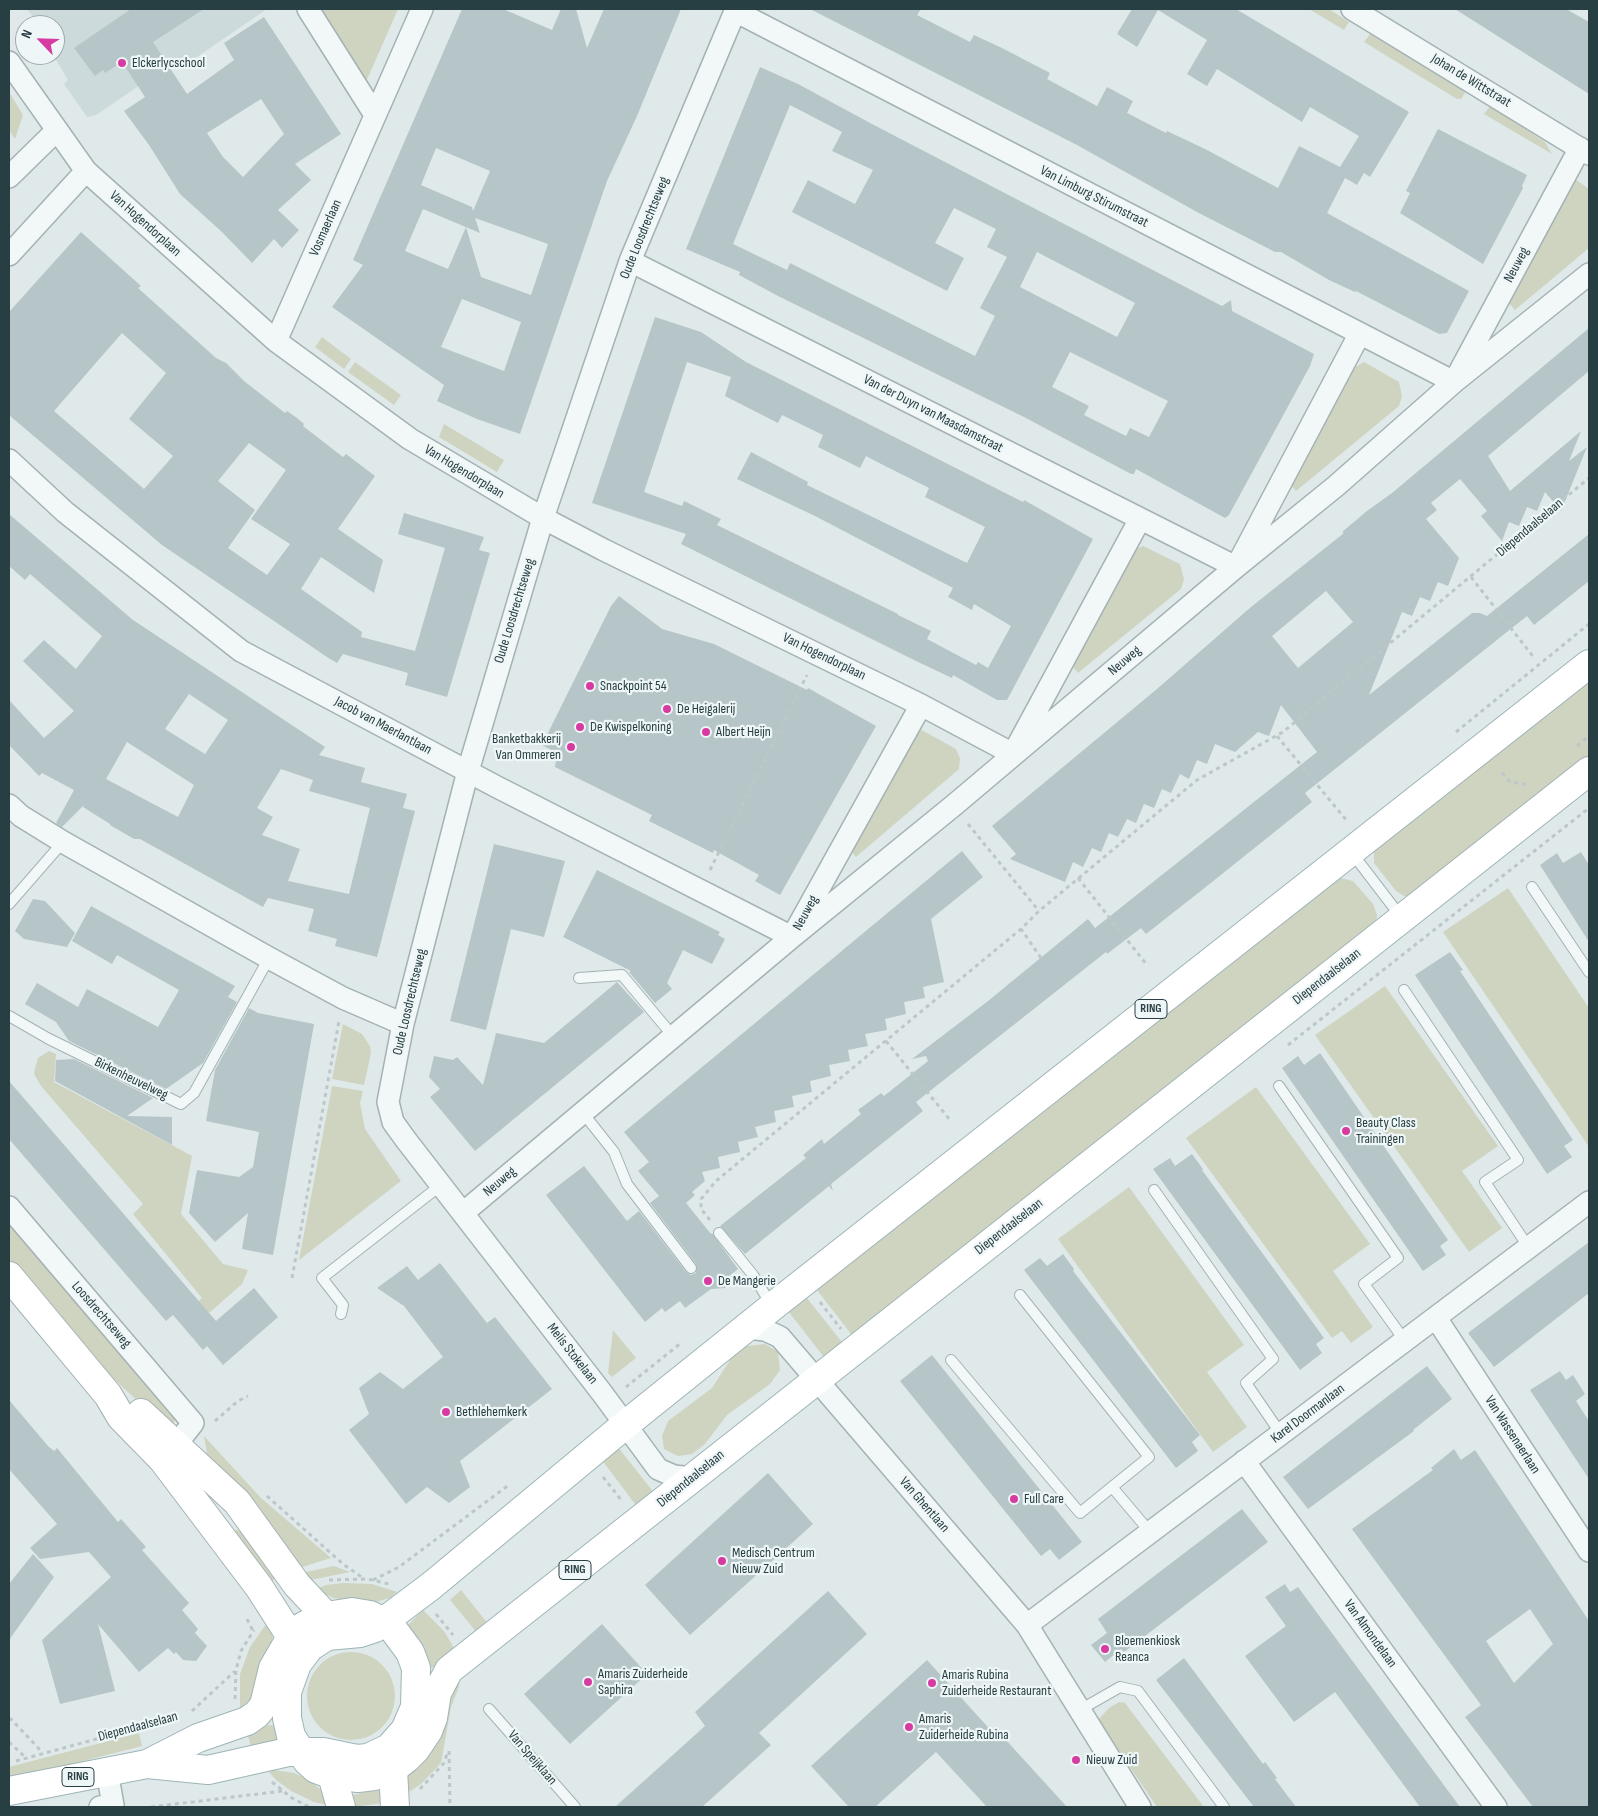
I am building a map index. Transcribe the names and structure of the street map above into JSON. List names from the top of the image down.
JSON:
{
  "streets": {
    "main road": ["Diependaalselaan", "RING"],
    "street": [
      "Johan de Wittstraat",
      "Van Limburg Stirumstraat",
      "Van Hogendorplaan",
      "Vosmaerlaan",
      "Oude Loosdrechtseweg",
      "Neuweg",
      "Van der Duyn van Maasdamstraat",
      "Jacob van Maerlantlaan",
      "Loosdrechtseweg",
      "Melis Stokelaan",
      "Karel Doormanlaan",
      "Van Wassenaerlaan",
      "Van Ghentlaan",
      "Van Almondelaan"
    ],
    "lane": ["Birkenheuvelweg", "Van Speijklaan"]
  },
  "crossings": [
    ["Johan de Wittstraat", "Neuweg"],
    ["Van Limburg Stirumstraat", "Oude Loosdrechtseweg"],
    ["Van Limburg Stirumstraat", "Neuweg"],
    ["Van Hogendorplaan", "Vosmaerlaan"],
    ["Van Hogendorplaan", "Oude Loosdrechtseweg"],
    ["Van Hogendorplaan", "Neuweg"],
    ["Oude Loosdrechtseweg", "Neuweg"],
    ["Oude Loosdrechtseweg", "Van der Duyn van Maasdamstraat"],
    ["Oude Loosdrechtseweg", "Jacob van Maerlantlaan"],
    ["Oude Loosdrechtseweg", "Melis Stokelaan"],
    ["Neuweg", "Van der Duyn van Maasdamstraat"],
    ["Neuweg", "Jacob van Maerlantlaan"],
    ["Neuweg", "Melis Stokelaan"],
    ["Diependaalselaan", "RING"],
    ["Diependaalselaan", "Melis Stokelaan"],
    ["Diependaalselaan", "Van Ghentlaan"],
    ["RING", "Melis Stokelaan"],
    ["RING", "Van Ghentlaan"],
    ["Karel Doormanlaan", "Van Wassenaerlaan"],
    ["Karel Doormanlaan", "Van Ghentlaan"],
    ["Karel Doormanlaan", "Van Almondelaan"]
  ],
  "places": [
    "Elckerlycschool",
    "Snackpoint 54",
    "De Heigalerij",
    "De Kwispelkoning",
    "Albert Heijn",
    "Banketbakkerij Van Ommeren",
    "Beauty Class Trainingen",
    "De Mangerie",
    "Bethlehemkerk",
    "Full Care",
    "Medisch Centrum Nieuw Zuid",
    "Bloemenkiosk Reanca",
    "Amaris Zuiderheide Saphira",
    "Amaris Rubina Zuiderheide Restaurant",
    "Amaris Zuiderheide Rubina",
    "Nieuw Zuid"
  ],
  "north": "top left"
}
